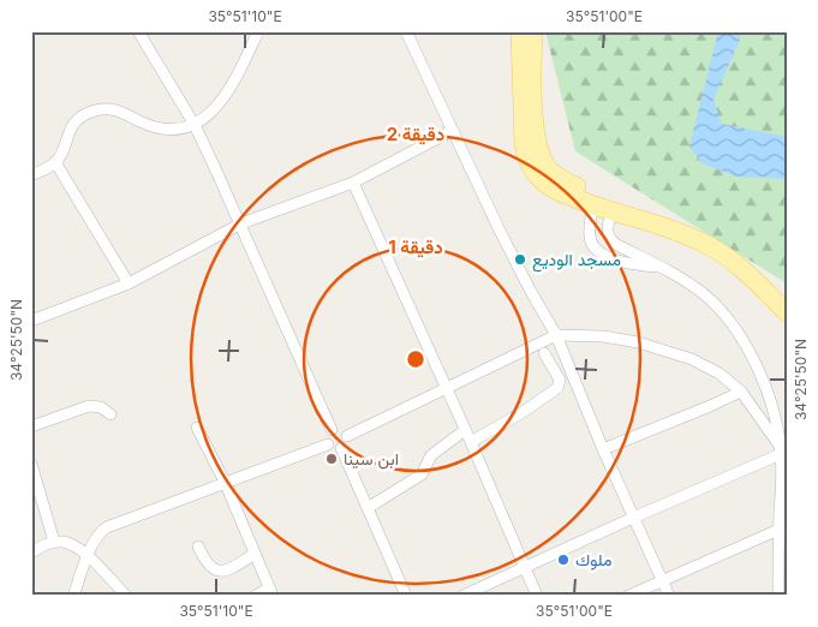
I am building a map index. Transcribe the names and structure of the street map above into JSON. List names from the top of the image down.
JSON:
{
  "places": ["مسجد الوديع", "ابن سينا", "ملوك"],
  "coordinates": ["35°51'10\"E", "35°51'00\"E", "34°25'50\"N"],
  "rings": ["2 دقيقة", "1 دقيقة"]
}
